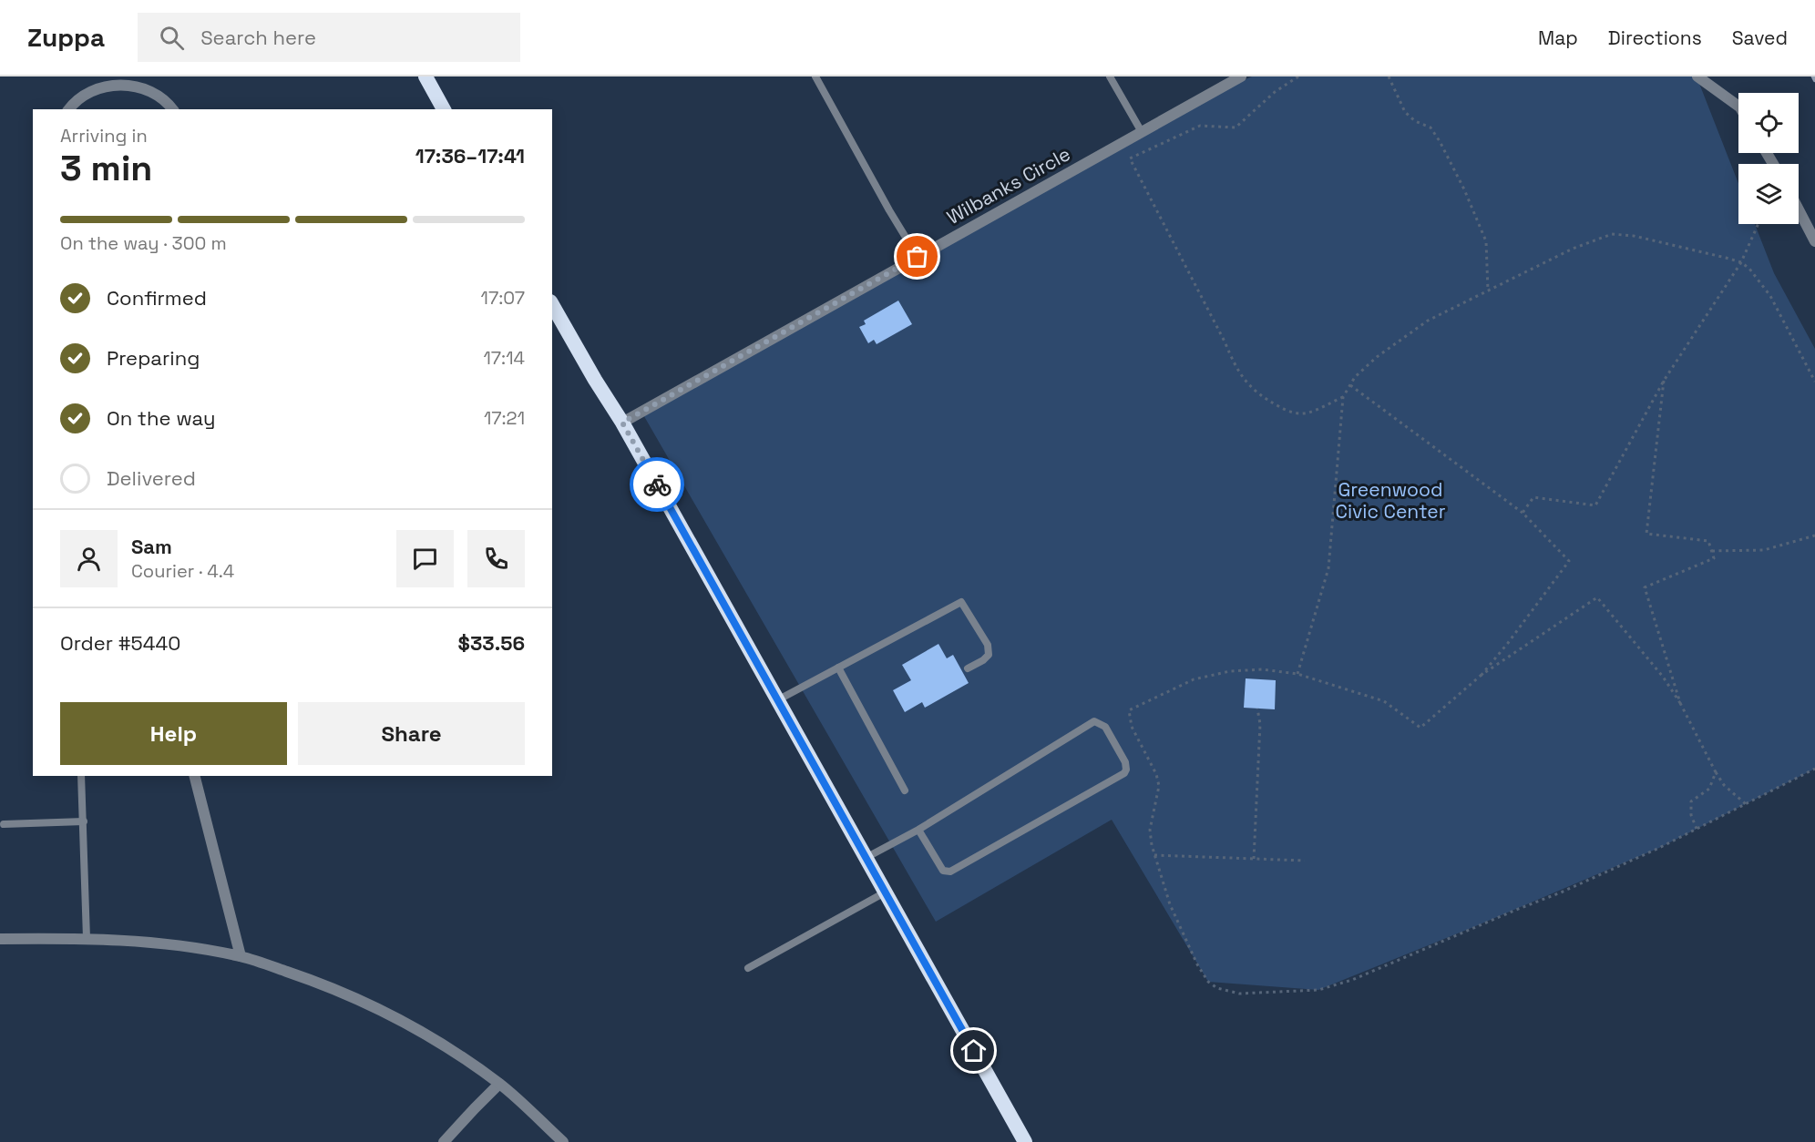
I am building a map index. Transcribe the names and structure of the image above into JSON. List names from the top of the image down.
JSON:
{
  "streets": {
    "street": ["Wilbanks Circle"]
  },
  "parks": ["Greenwood Civic Center"],
  "page": {
    "header": "Zuppa",
    "search": "Search here",
    "nav": ["Map", "Directions", "Saved"],
    "heading": ["3 min", "Arriving in", "17:36–17:41"],
    "panel": [
      "Sam",
      "Courier · 4.4",
      "Order #5440",
      "$33.56"
    ],
    "bar": "On the way · 300 m",
    "list": [
      ["Confirmed", "17:07"],
      ["Preparing", "17:14"],
      ["On the way", "17:21"],
      "Delivered"
    ],
    "buttons": ["Help", "Share"]
  }
}
